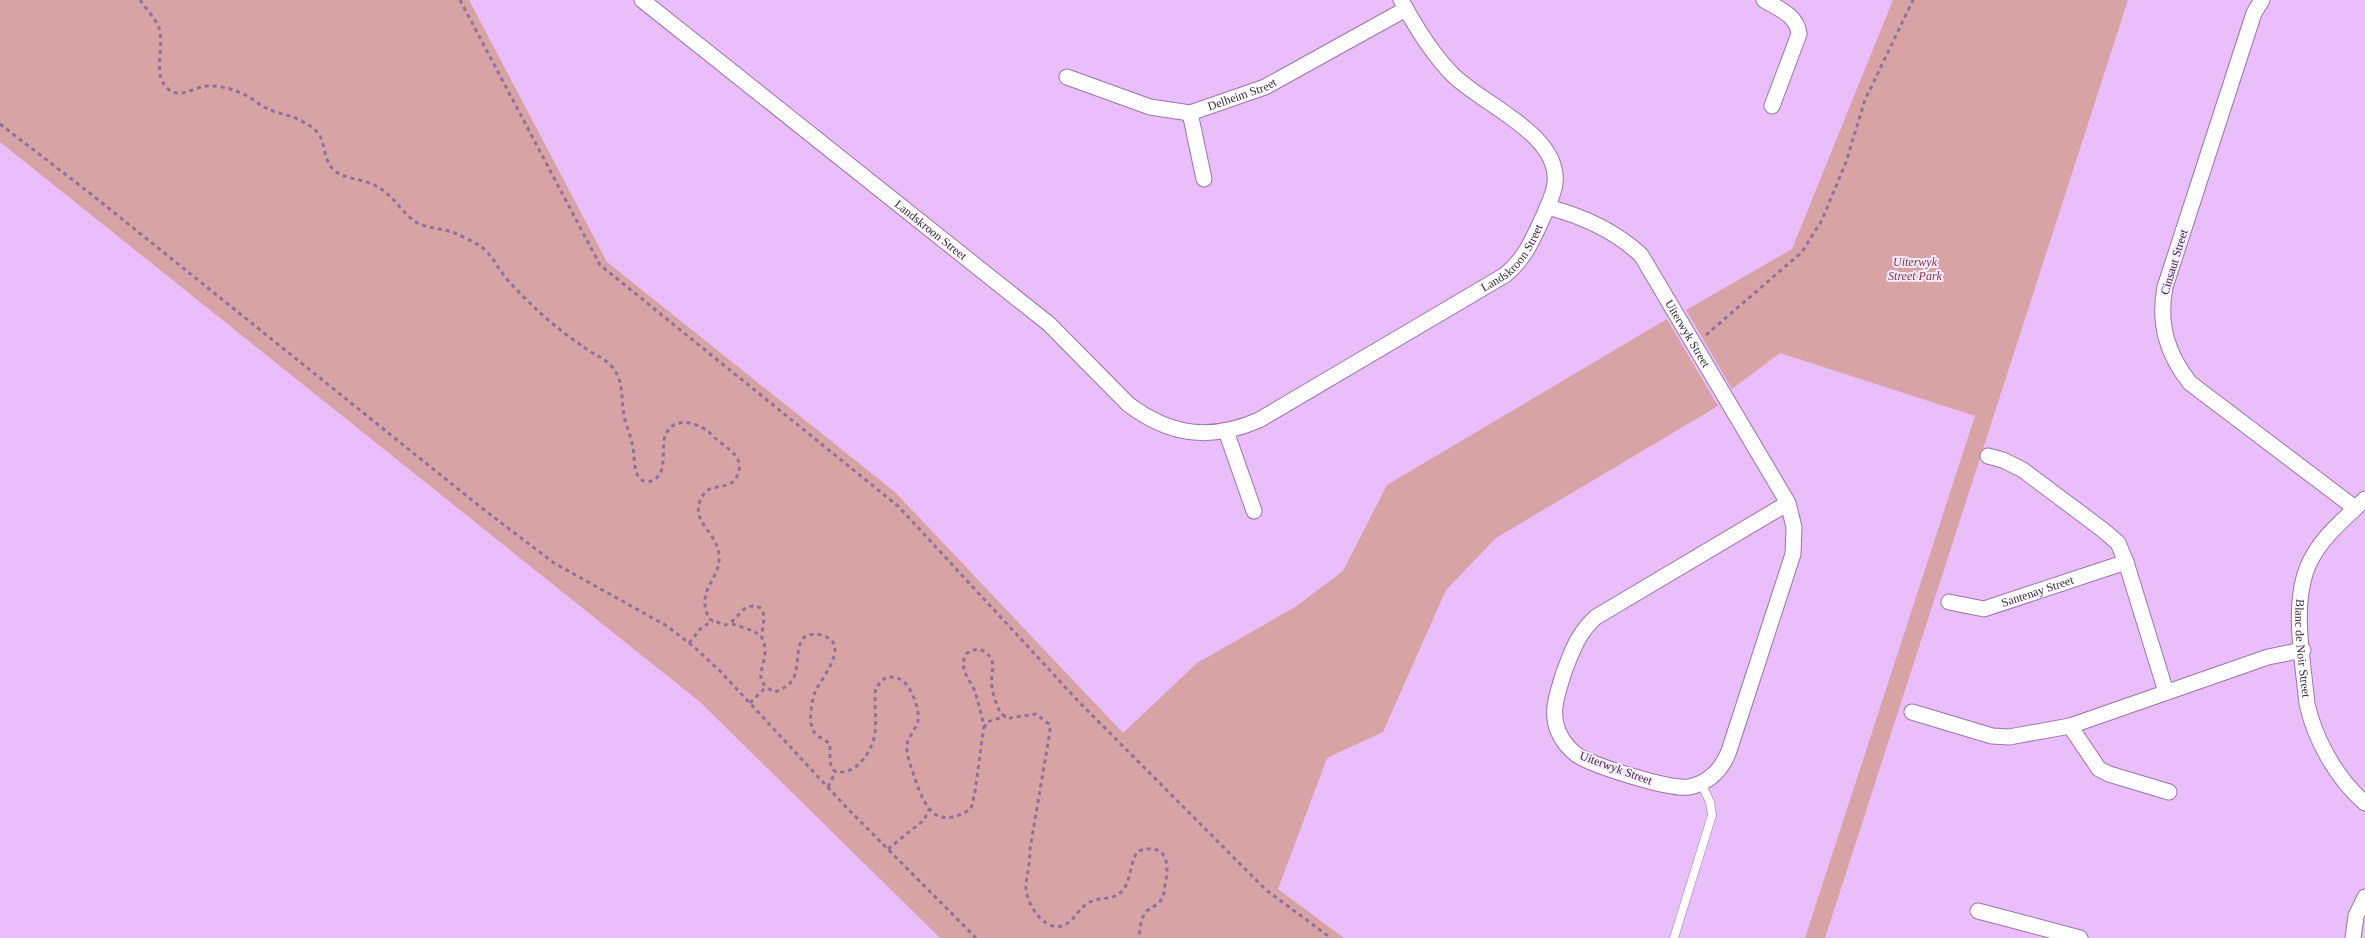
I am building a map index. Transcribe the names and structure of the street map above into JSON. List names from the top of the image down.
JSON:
{
  "streets": {
    "street": [
      "Delheim Street",
      "Landskroon Street",
      "Cinsaut Street",
      "Uiterwyk Street",
      "Santenay Street",
      "Blanc de Noir Street"
    ]
  },
  "crossings": [
    ["Delheim Street", "Landskroon Street"],
    ["Landskroon Street", "Uiterwyk Street"],
    ["Cinsaut Street", "Blanc de Noir Street"]
  ],
  "parks": ["Uiterwyk Street Park"]
}
